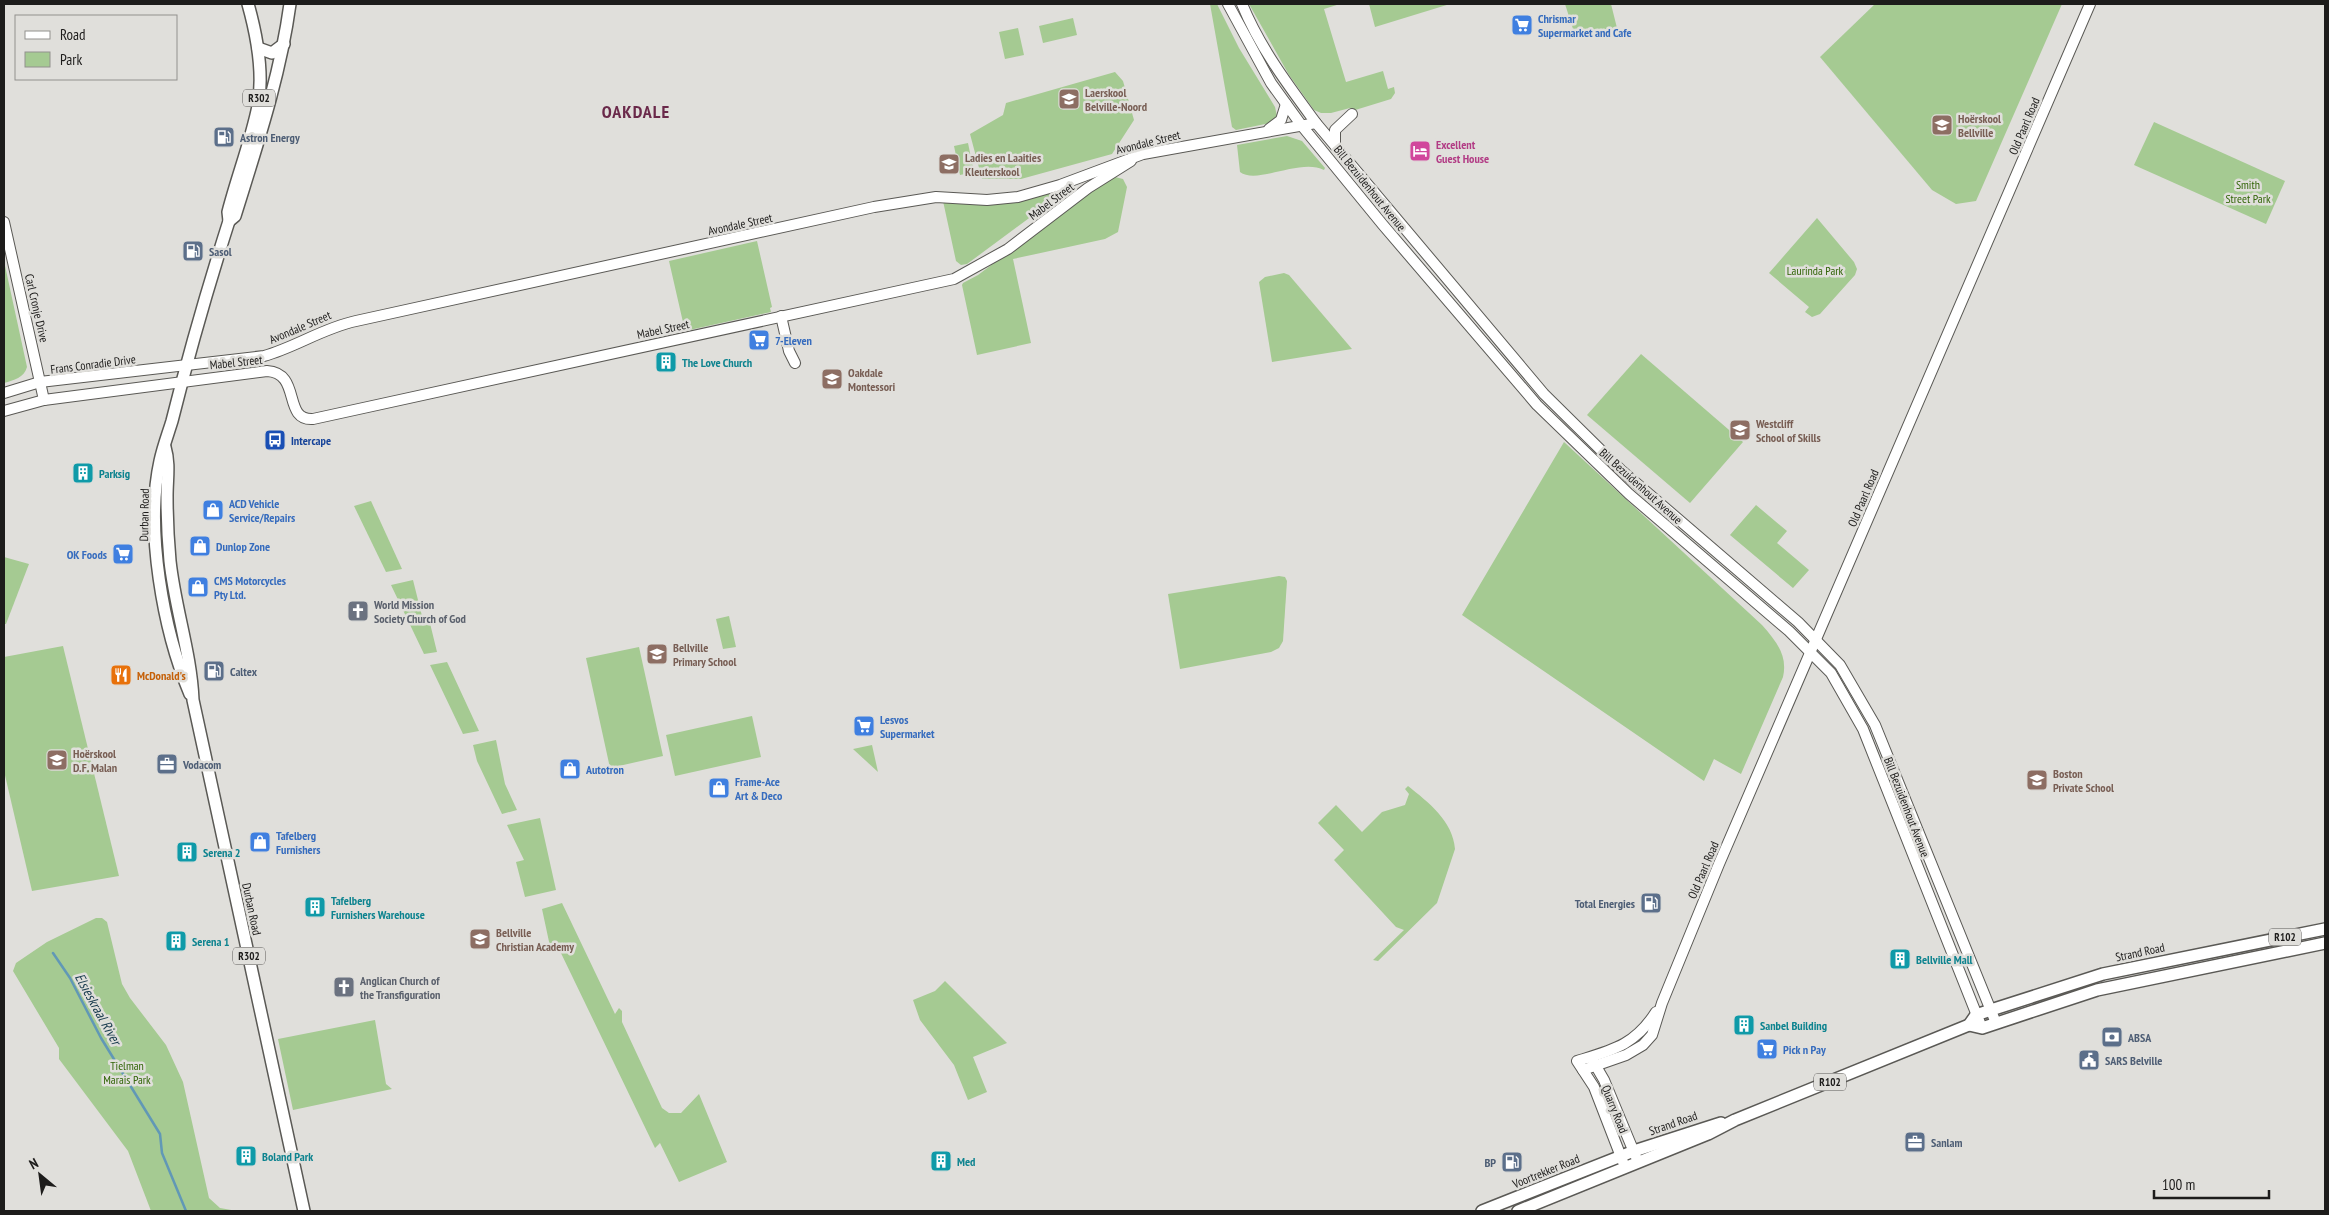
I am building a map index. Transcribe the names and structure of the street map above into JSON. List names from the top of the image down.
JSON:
{
  "streets": {
    "main road": [
      "R302",
      "Old Paarl Road",
      "Avondale Street",
      "Bill Bezuidenhout Avenue",
      "Mabel Street",
      "Carl Cronje Drive",
      "Frans Conradie Drive",
      "Durban Road",
      "R102",
      "Strand Road",
      "Quarry Road",
      "Voortrekker Road"
    ]
  },
  "crossings": [
    ["Old Paarl Road", "Bill Bezuidenhout Avenue"],
    ["Old Paarl Road", "Quarry Road"],
    ["Avondale Street", "Bill Bezuidenhout Avenue"],
    ["Avondale Street", "Mabel Street"],
    ["Avondale Street", "Frans Conradie Drive"],
    ["Avondale Street", "Durban Road"],
    ["Bill Bezuidenhout Avenue", "R102"],
    ["Bill Bezuidenhout Avenue", "Strand Road"],
    ["Mabel Street", "Durban Road"],
    ["Carl Cronje Drive", "Frans Conradie Drive"],
    ["Frans Conradie Drive", "Durban Road"],
    ["R102", "Strand Road"],
    ["R102", "Quarry Road"],
    ["Strand Road", "Quarry Road"],
    ["Strand Road", "Voortrekker Road"],
    ["Quarry Road", "Voortrekker Road"]
  ],
  "districts": ["OAKDALE"],
  "water": ["Elsieskraal River"],
  "parks": ["Smith Street Park", "Laurinda Park", "Tielman Marais Park"],
  "places": {
    "supermarket": [
      "Chrismar Supermarket and Cafe",
      "7-Eleven",
      "OK Foods",
      "Lesvos Supermarket",
      "Pick n Pay"
    ],
    "school or university": [
      "Laerskool Belville-Noord",
      "Hoërskool Bellville",
      "Ladies en Laaities Kleuterskool",
      "Oakdale Montessori",
      "Westcliff School of Skills",
      "Bellville Primary School",
      "Hoërskool D.F. Malan",
      "Boston Private School",
      "Bellville Christian Academy"
    ],
    "fuel station": [
      "Astron Energy",
      "Sasol",
      "Caltex",
      "Total Energies",
      "BP"
    ],
    "hotel": ["Excellent Guest House"],
    "building": [
      "The Love Church",
      "Parksig",
      "Serena 2",
      "Tafelberg Furnishers Warehouse",
      "Serena 1",
      "Bellville Mall",
      "Sanbel Building",
      "Boland Park",
      "Med"
    ],
    "bus stop": ["Intercape"],
    "shop": [
      "ACD Vehicle Service/Repairs",
      "Dunlop Zone",
      "CMS Motorcycles Pty Ltd.",
      "Autotron",
      "Frame-Ace Art & Deco",
      "Tafelberg Furnishers"
    ],
    "church": ["World Mission Society Church of God", "Anglican Church of the Transfiguration"],
    "restaurant": ["McDonald's"],
    "office": ["Vodacom", "Sanlam"],
    "bank": ["ABSA"],
    "public building": ["SARS Belville"]
  },
  "legend": ["Road", "Park"],
  "scale_bar": "100 m",
  "north": "top left"
}
